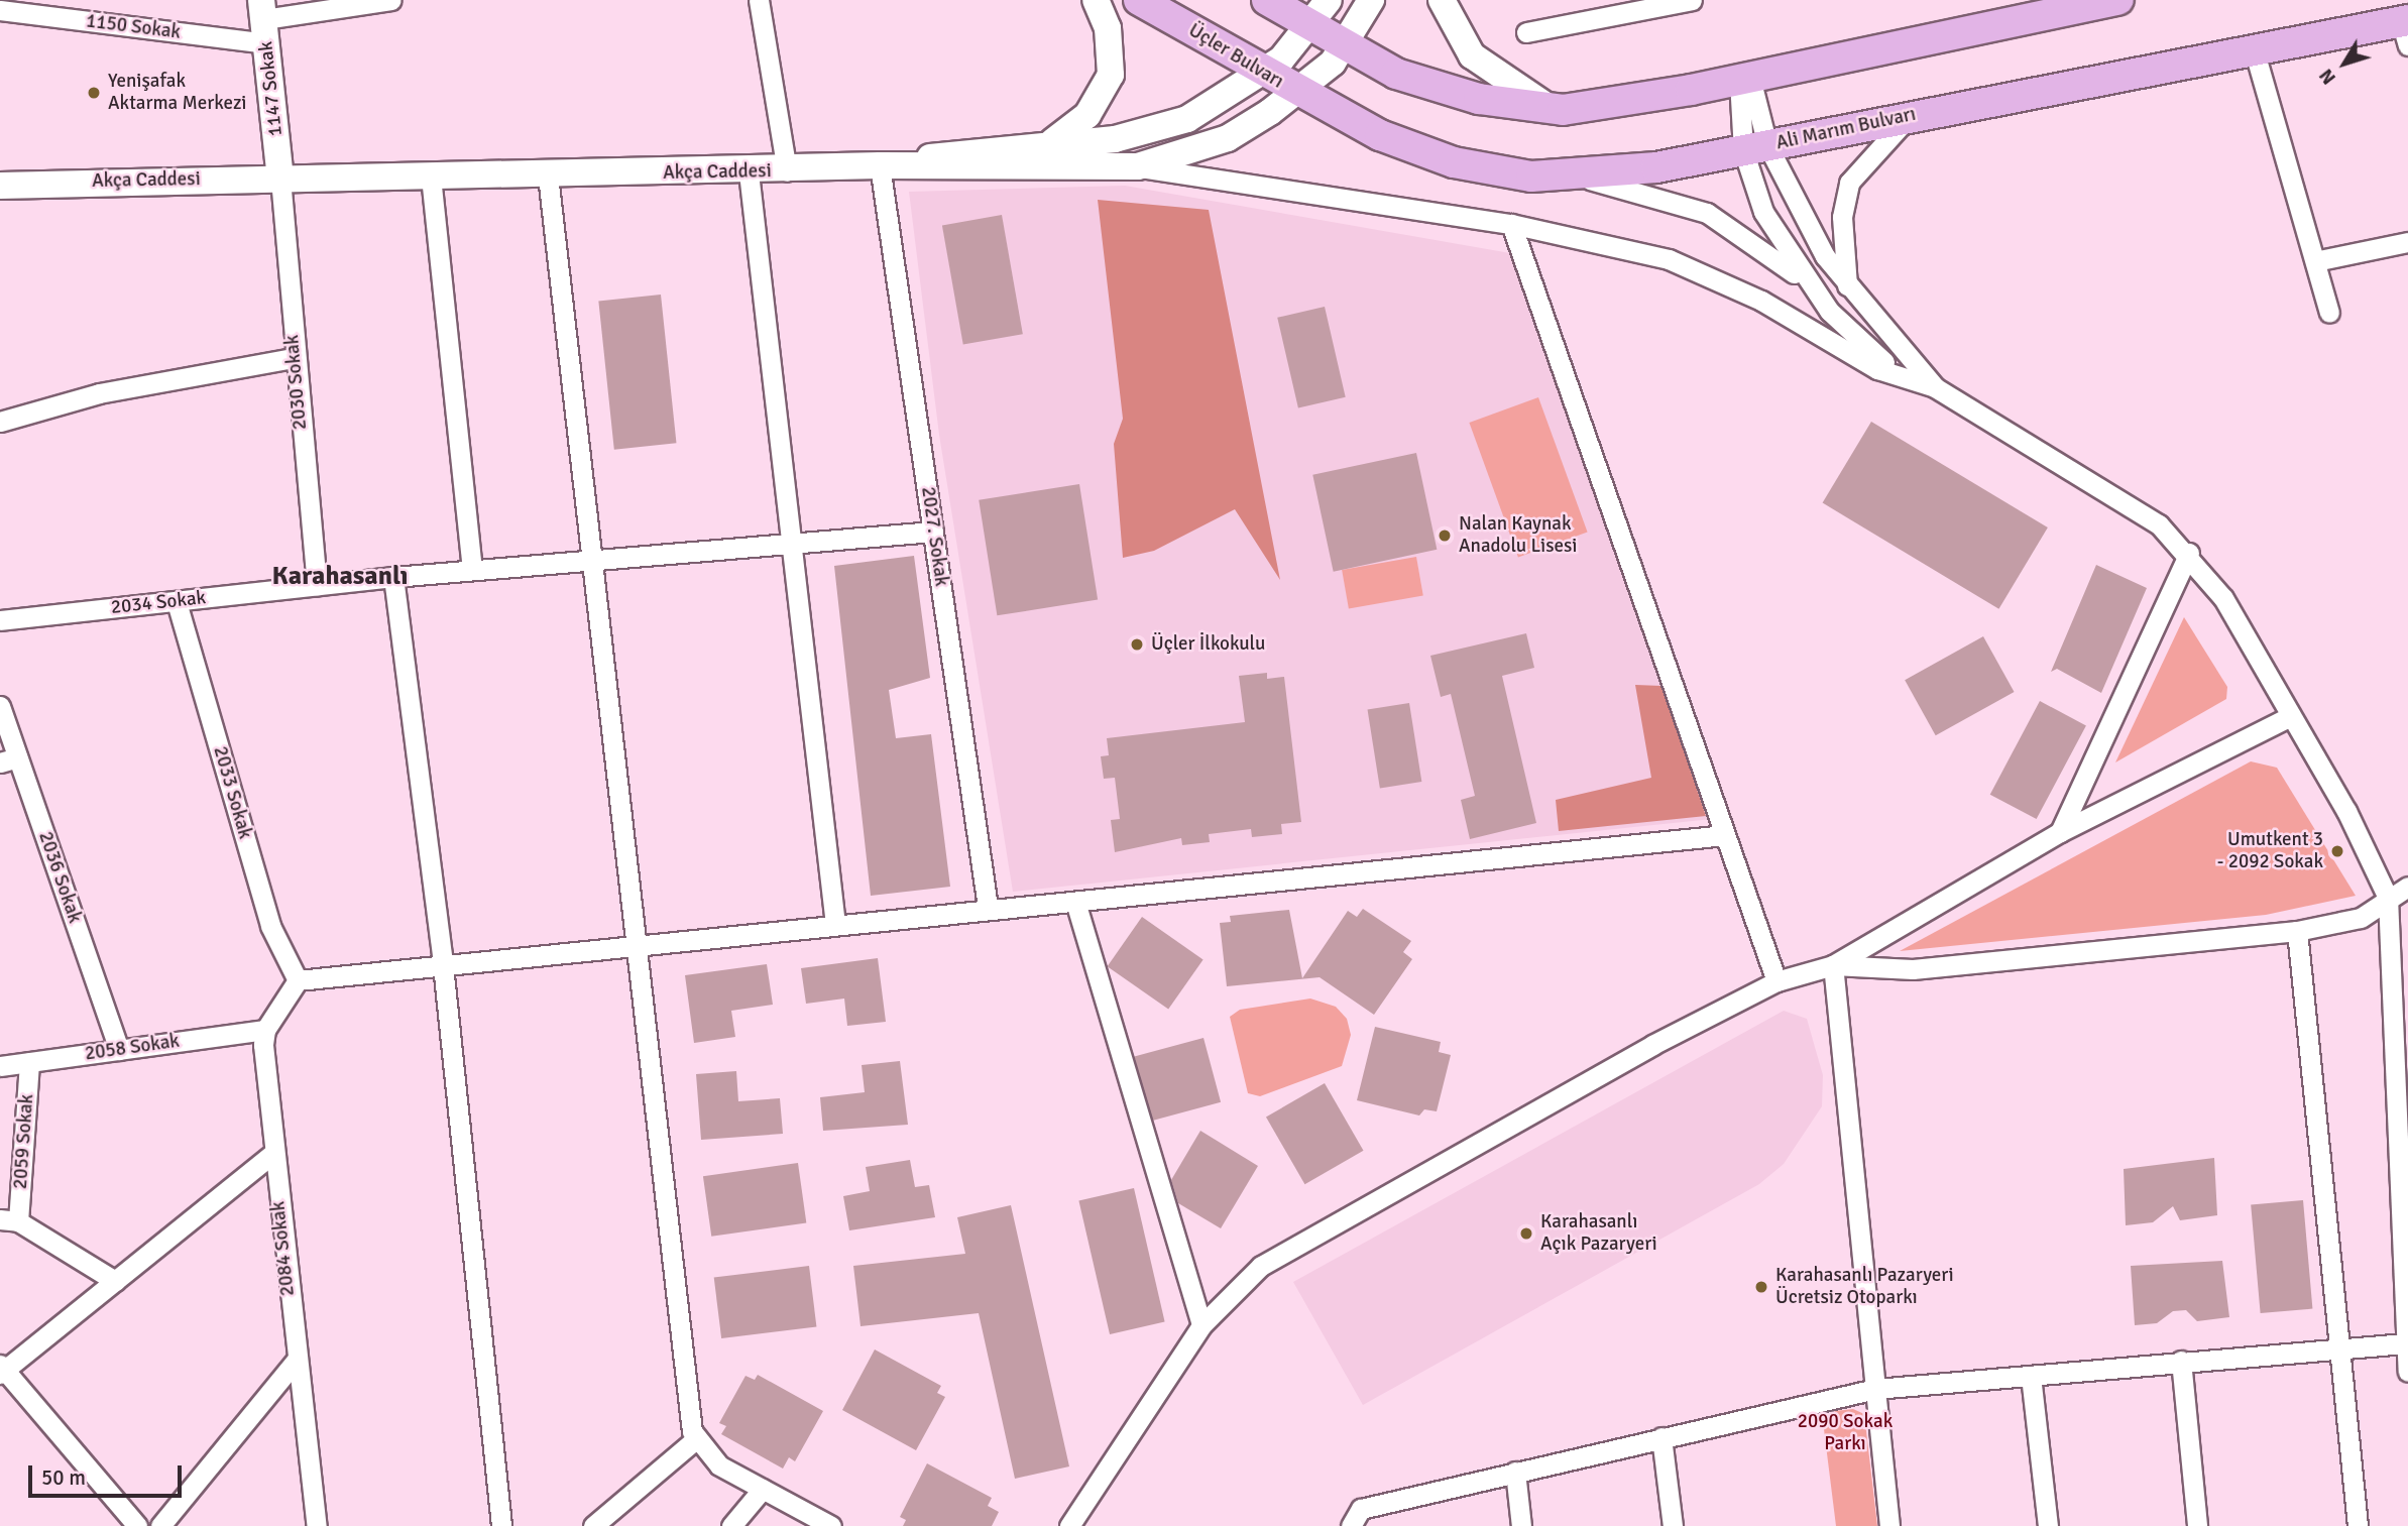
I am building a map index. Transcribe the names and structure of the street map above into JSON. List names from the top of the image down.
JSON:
{
  "streets": {
    "main road": ["Üçler Bulvarı", "Ali Marım Bulvarı"],
    "street": [
      "1150 Sokak",
      "1147 Sokak",
      "Akça Caddesi",
      "2030 Sokak",
      "2027. Sokak",
      "2034 Sokak",
      "2033 Sokak",
      "2036 Sokak",
      "2058 Sokak",
      "2059 Sokak",
      "2084 Sokak"
    ]
  },
  "crossings": [
    ["1150 Sokak", "1147 Sokak"],
    ["Üçler Bulvarı", "Ali Marım Bulvarı"],
    ["Üçler Bulvarı", "Akça Caddesi"],
    ["1147 Sokak", "Akça Caddesi"],
    ["1147 Sokak", "2030 Sokak"],
    ["Ali Marım Bulvarı", "Akça Caddesi"],
    ["Akça Caddesi", "2030 Sokak"],
    ["Akça Caddesi", "2027. Sokak"],
    ["2030 Sokak", "2034 Sokak"],
    ["2027. Sokak", "2034 Sokak"],
    ["2034 Sokak", "2033 Sokak"],
    ["2036 Sokak", "2058 Sokak"],
    ["2058 Sokak", "2059 Sokak"],
    ["2058 Sokak", "2084 Sokak"]
  ],
  "districts": ["Karahasanlı"],
  "parks": ["2090 Sokak Parkı"],
  "places": [
    "Yenişafak Aktarma Merkezi",
    "Nalan Kaynak Anadolu Lisesi",
    "Üçler İlkokulu",
    "Umutkent 3 - 2092 Sokak",
    "Karahasanlı Açık Pazaryeri",
    "Karahasanlı Pazaryeri Ücretsiz Otoparkı"
  ],
  "scale_bar": "50 m",
  "north": "bottom left"
}
